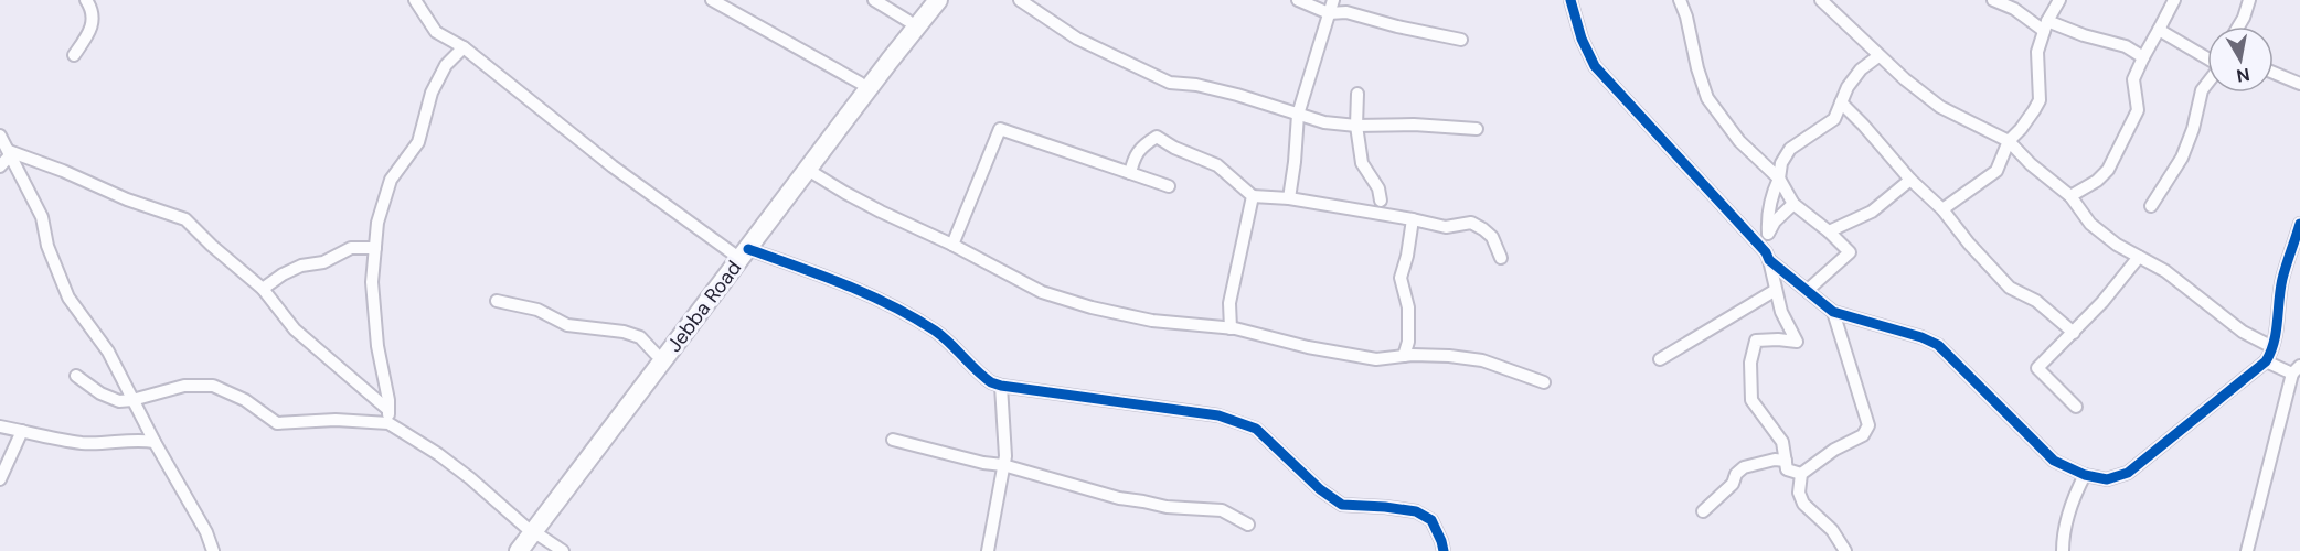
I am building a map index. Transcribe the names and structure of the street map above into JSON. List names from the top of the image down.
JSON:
{
  "streets": {
    "highway": ["Jebba Road"]
  },
  "north": "bottom"
}
